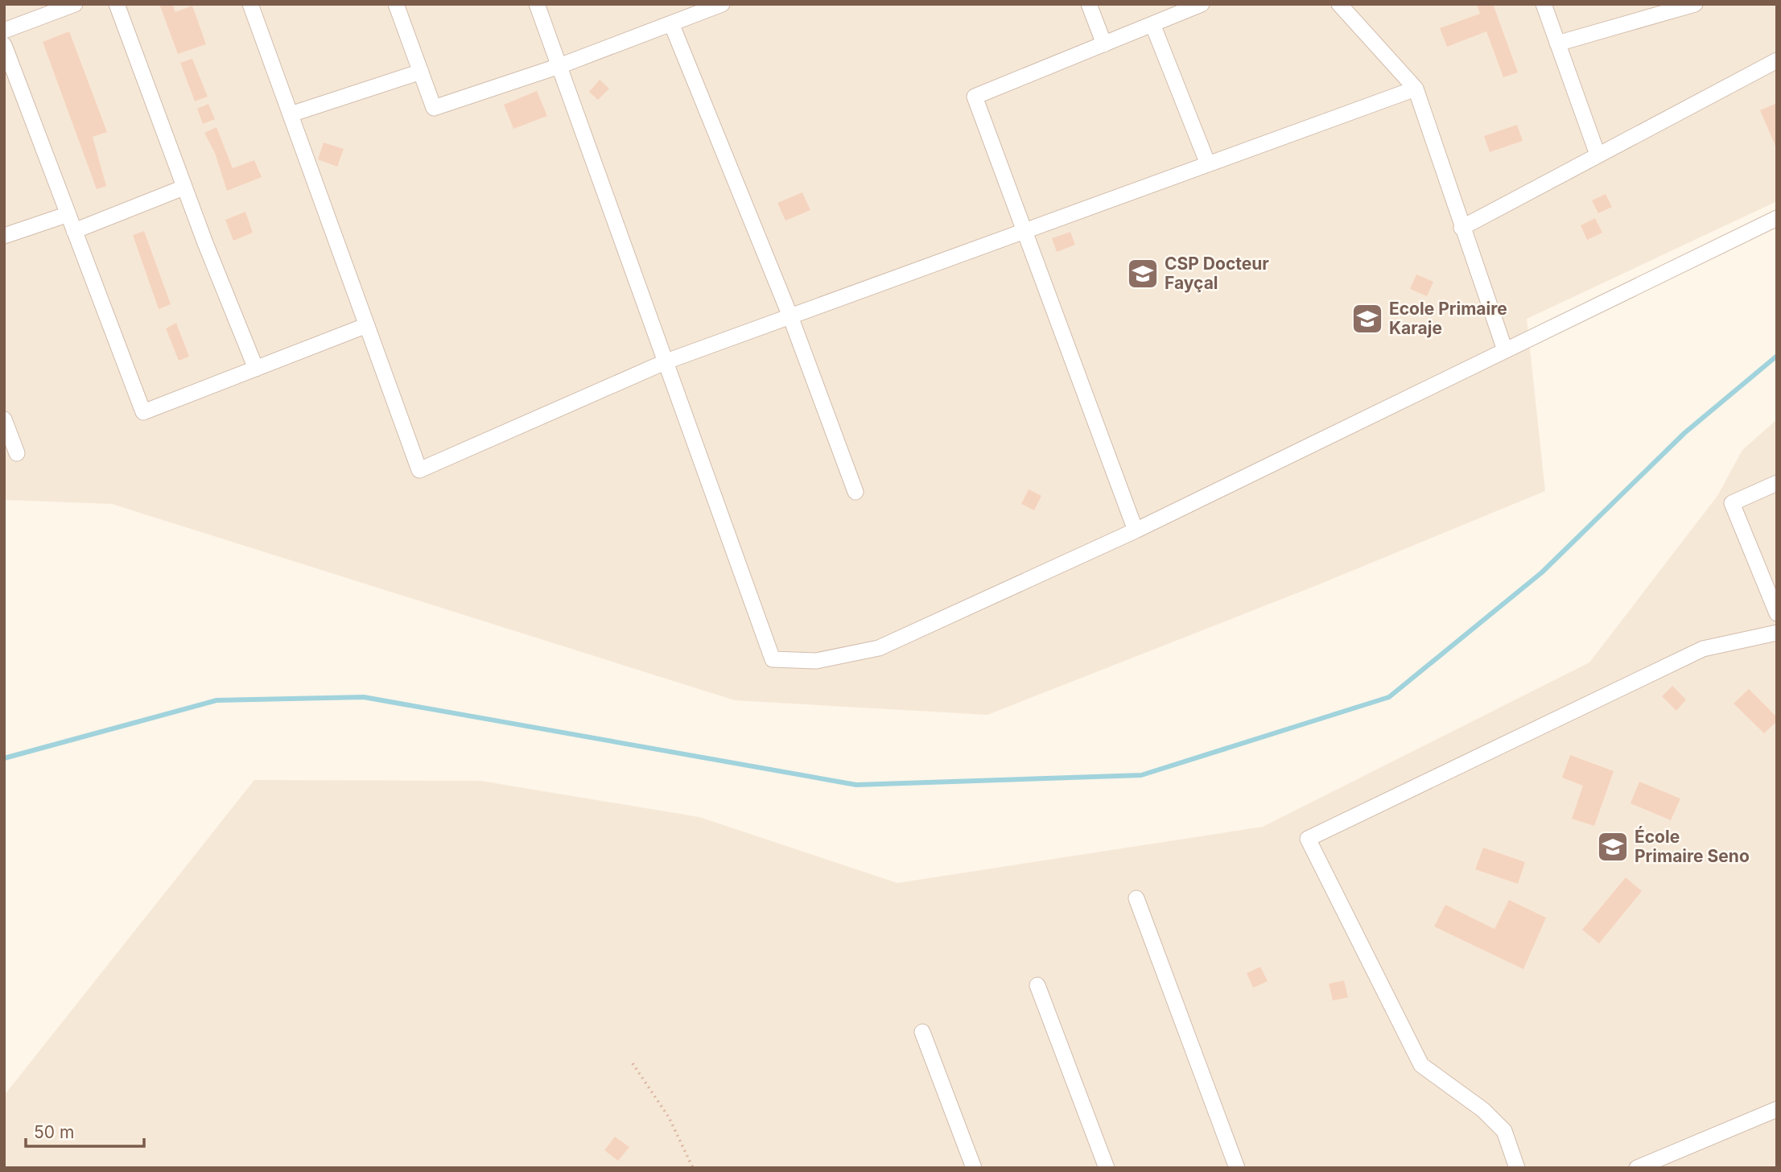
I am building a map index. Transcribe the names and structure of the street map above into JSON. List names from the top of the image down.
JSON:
{
  "places": {
    "school or university": ["CSP Docteur Fayçal", "Ecole Primaire Karaje", "École Primaire Seno"]
  },
  "scale_bar": "50 m"
}
